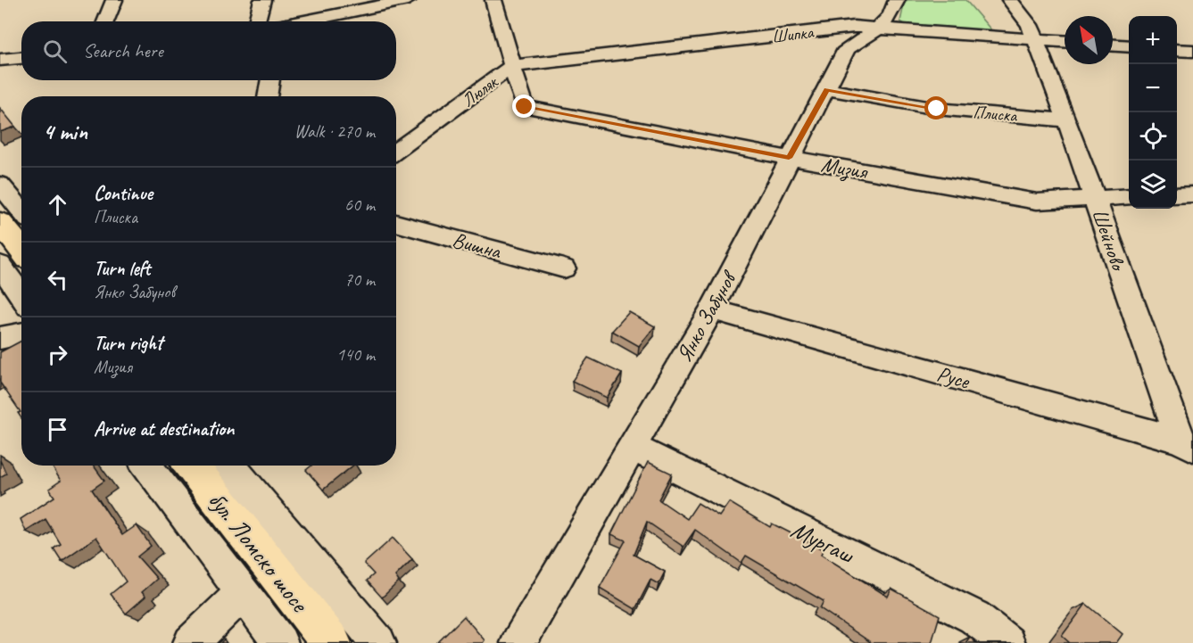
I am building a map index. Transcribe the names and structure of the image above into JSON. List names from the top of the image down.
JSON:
{
  "streets": {
    "main road": ["бул. Ломско шосе"],
    "street": [
      "Шипка",
      "Люляк",
      "Плиска",
      "Мизия",
      "Шейново",
      "Вишна",
      "Янко Забунов",
      "Русе",
      "Мургаш"
    ]
  },
  "crossings": [
    ["Шипка", "Люляк"],
    ["Шипка", "Мизия"],
    ["Шипка", "Шейново"],
    ["Шипка", "Янко Забунов"],
    ["Люляк", "Мизия"],
    ["Плиска", "Шейново"],
    ["Плиска", "Янко Забунов"],
    ["Мизия", "Шейново"],
    ["Мизия", "Янко Забунов"],
    ["Шейново", "Русе"],
    ["Янко Забунов", "Русе"],
    ["Янко Забунов", "Мургаш"]
  ],
  "north": "top left",
  "page": {
    "map_buttons": ["+", "−"],
    "search": "Search here",
    "heading": ["4 min", "Walk · 270 m"],
    "list": [
      ["Continue", "Плиска", "60 m"],
      ["Turn left", "Янко Забунов", "70 m"],
      ["Turn right", "Мизия", "140 m"],
      "Arrive at destination"
    ]
  }
}
